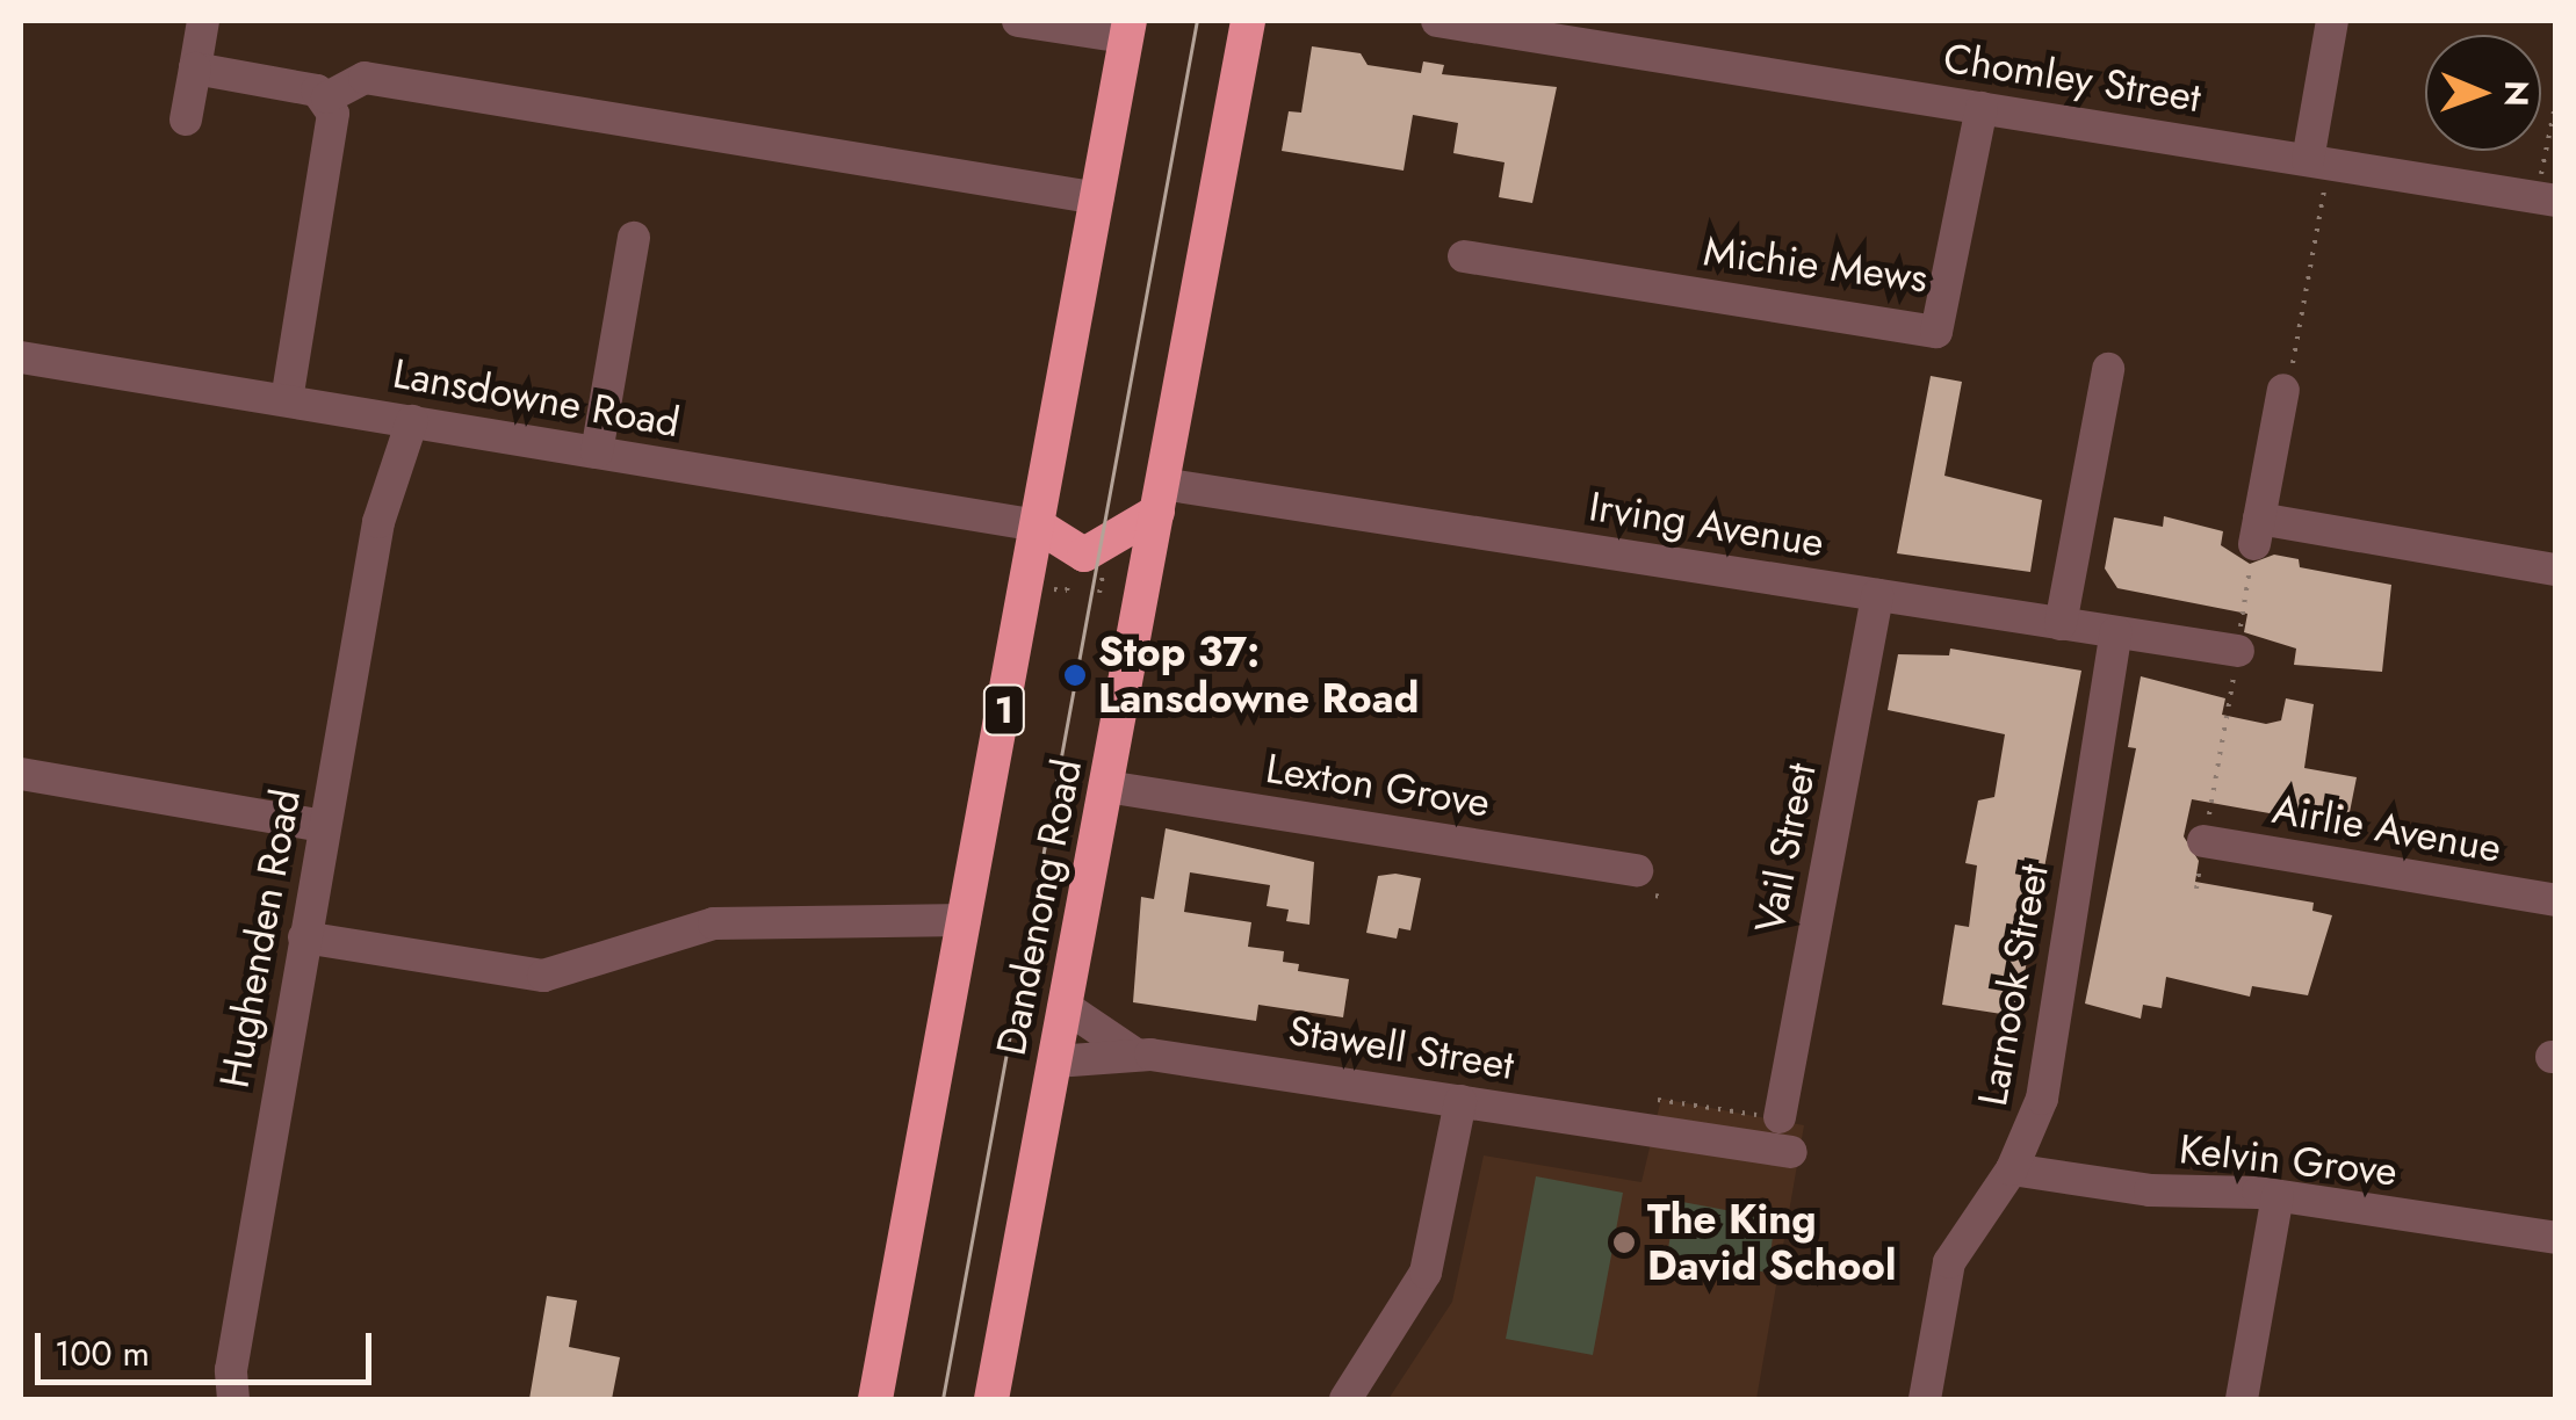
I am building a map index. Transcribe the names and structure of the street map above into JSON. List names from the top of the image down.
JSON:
{
  "streets": {
    "highway": ["1", "Dandenong Road"],
    "street": [
      "Chomley Street",
      "Michie Mews",
      "Lansdowne Road",
      "Irving Avenue",
      "Lexton Grove",
      "Airlie Avenue",
      "Vail Street",
      "Hughenden Road",
      "Larnook Street",
      "Stawell Street",
      "Kelvin Grove"
    ]
  },
  "crossings": [
    ["Chomley Street", "Michie Mews"],
    ["Lansdowne Road", "Dandenong Road"],
    ["Lansdowne Road", "Hughenden Road"],
    ["Irving Avenue", "Vail Street"],
    ["Irving Avenue", "Dandenong Road"],
    ["Irving Avenue", "Larnook Street"],
    ["Lexton Grove", "Dandenong Road"],
    ["Dandenong Road", "Stawell Street"],
    ["Larnook Street", "Kelvin Grove"]
  ],
  "places": ["Stop 37: Lansdowne Road", "The King David School"],
  "scale_bar": "100 m",
  "north": "right"
}
